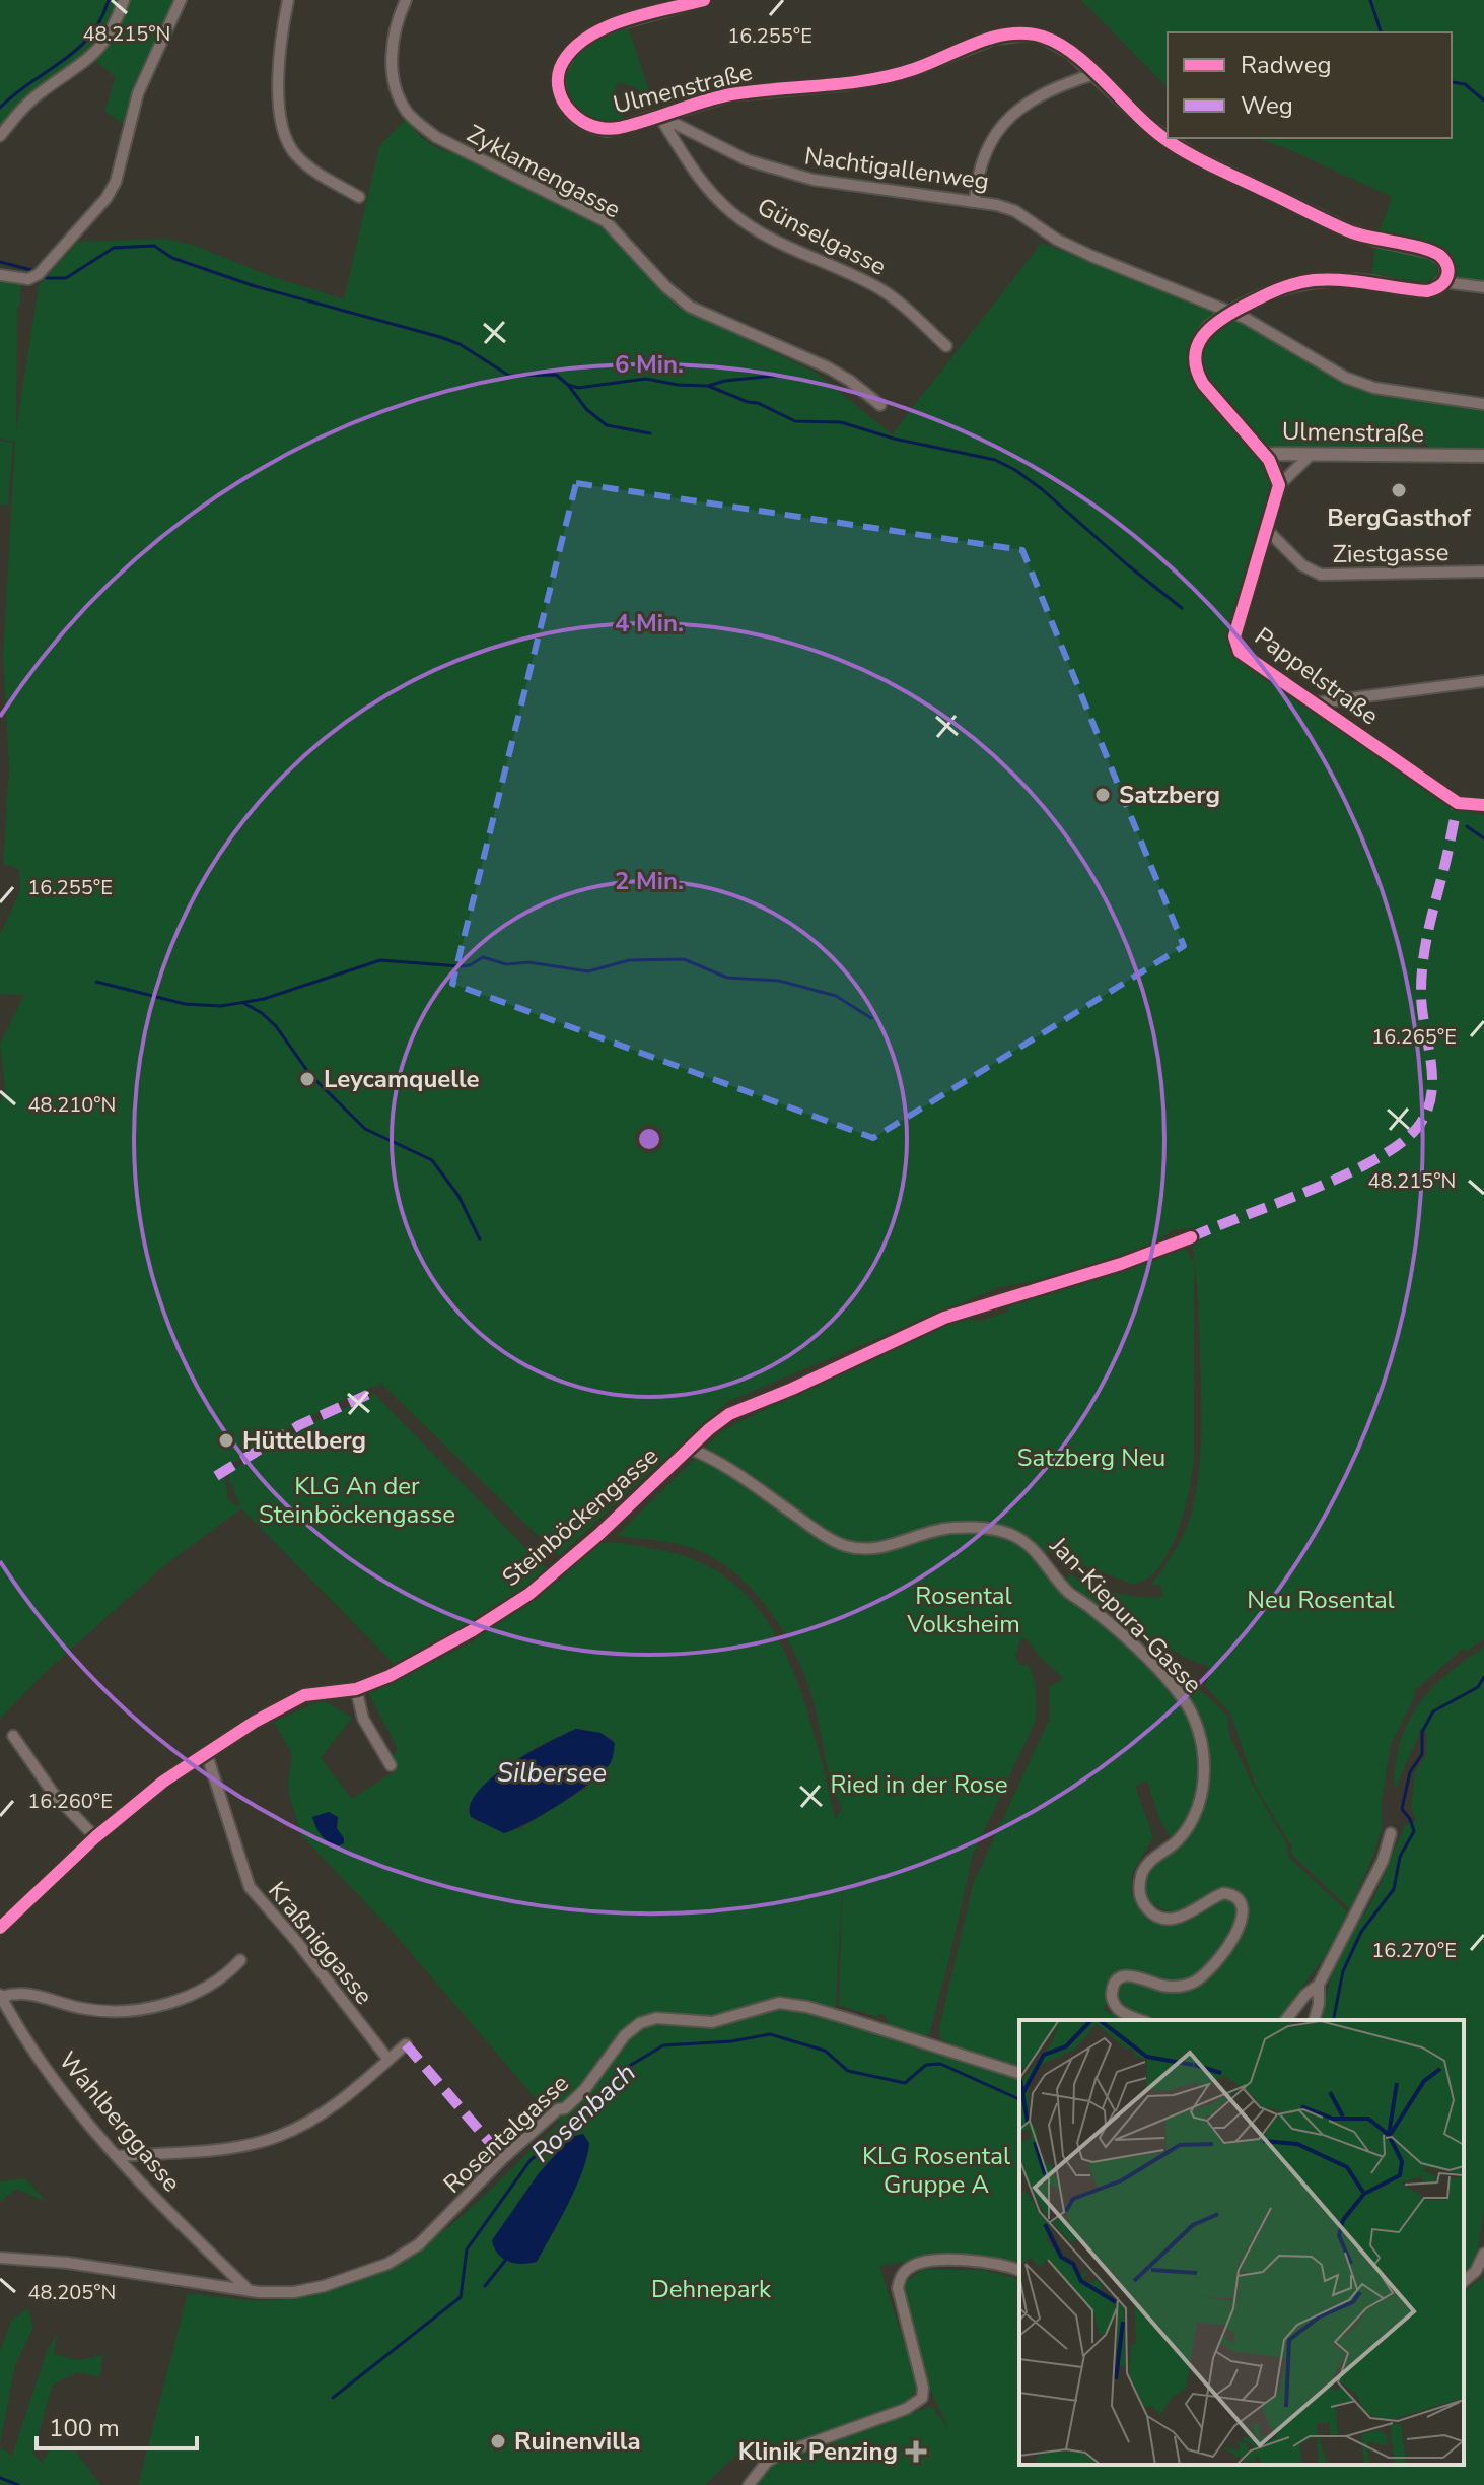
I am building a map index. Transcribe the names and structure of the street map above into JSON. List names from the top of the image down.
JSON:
{
  "streets": {
    "street": [
      "Ulmenstraße",
      "Nachtigallenweg",
      "Zyklamengasse",
      "Günselgasse",
      "Ziestgasse",
      "Pappelstraße",
      "Steinböckengasse",
      "Jan-Kiepura-Gasse",
      "Kraßniggasse",
      "Wahlberggasse",
      "Rosentalgasse"
    ]
  },
  "crossings": [
    ["Ulmenstraße", "Nachtigallenweg"],
    ["Ulmenstraße", "Günselgasse"],
    ["Ulmenstraße", "Pappelstraße"],
    ["Nachtigallenweg", "Günselgasse"],
    ["Ziestgasse", "Pappelstraße"],
    ["Steinböckengasse", "Jan-Kiepura-Gasse"],
    ["Steinböckengasse", "Kraßniggasse"],
    ["Wahlberggasse", "Rosentalgasse"]
  ],
  "water": ["Silbersee", "Rosenbach"],
  "parks": [
    "Satzberg Neu",
    "KLG An der Steinböckengasse",
    "Rosental Volksheim",
    "Neu Rosental",
    "Ried in der Rose",
    "KLG Rosental Gruppe A",
    "Dehnepark"
  ],
  "places": {
    "other": [
      "BergGasthof",
      "Satzberg",
      "Leycamquelle",
      "Hüttelberg",
      "Ruinenvilla"
    ],
    "health": ["Klinik Penzing"]
  },
  "legend": ["Radweg", "Weg"],
  "scale_bar": "100 m",
  "coordinates": [
    "48.215°N",
    "16.255°E",
    "16.265°E",
    "48.210°N",
    "16.260°E",
    "16.270°E",
    "48.205°N"
  ],
  "rings": ["6 Min.", "4 Min.", "2 Min."]
}
